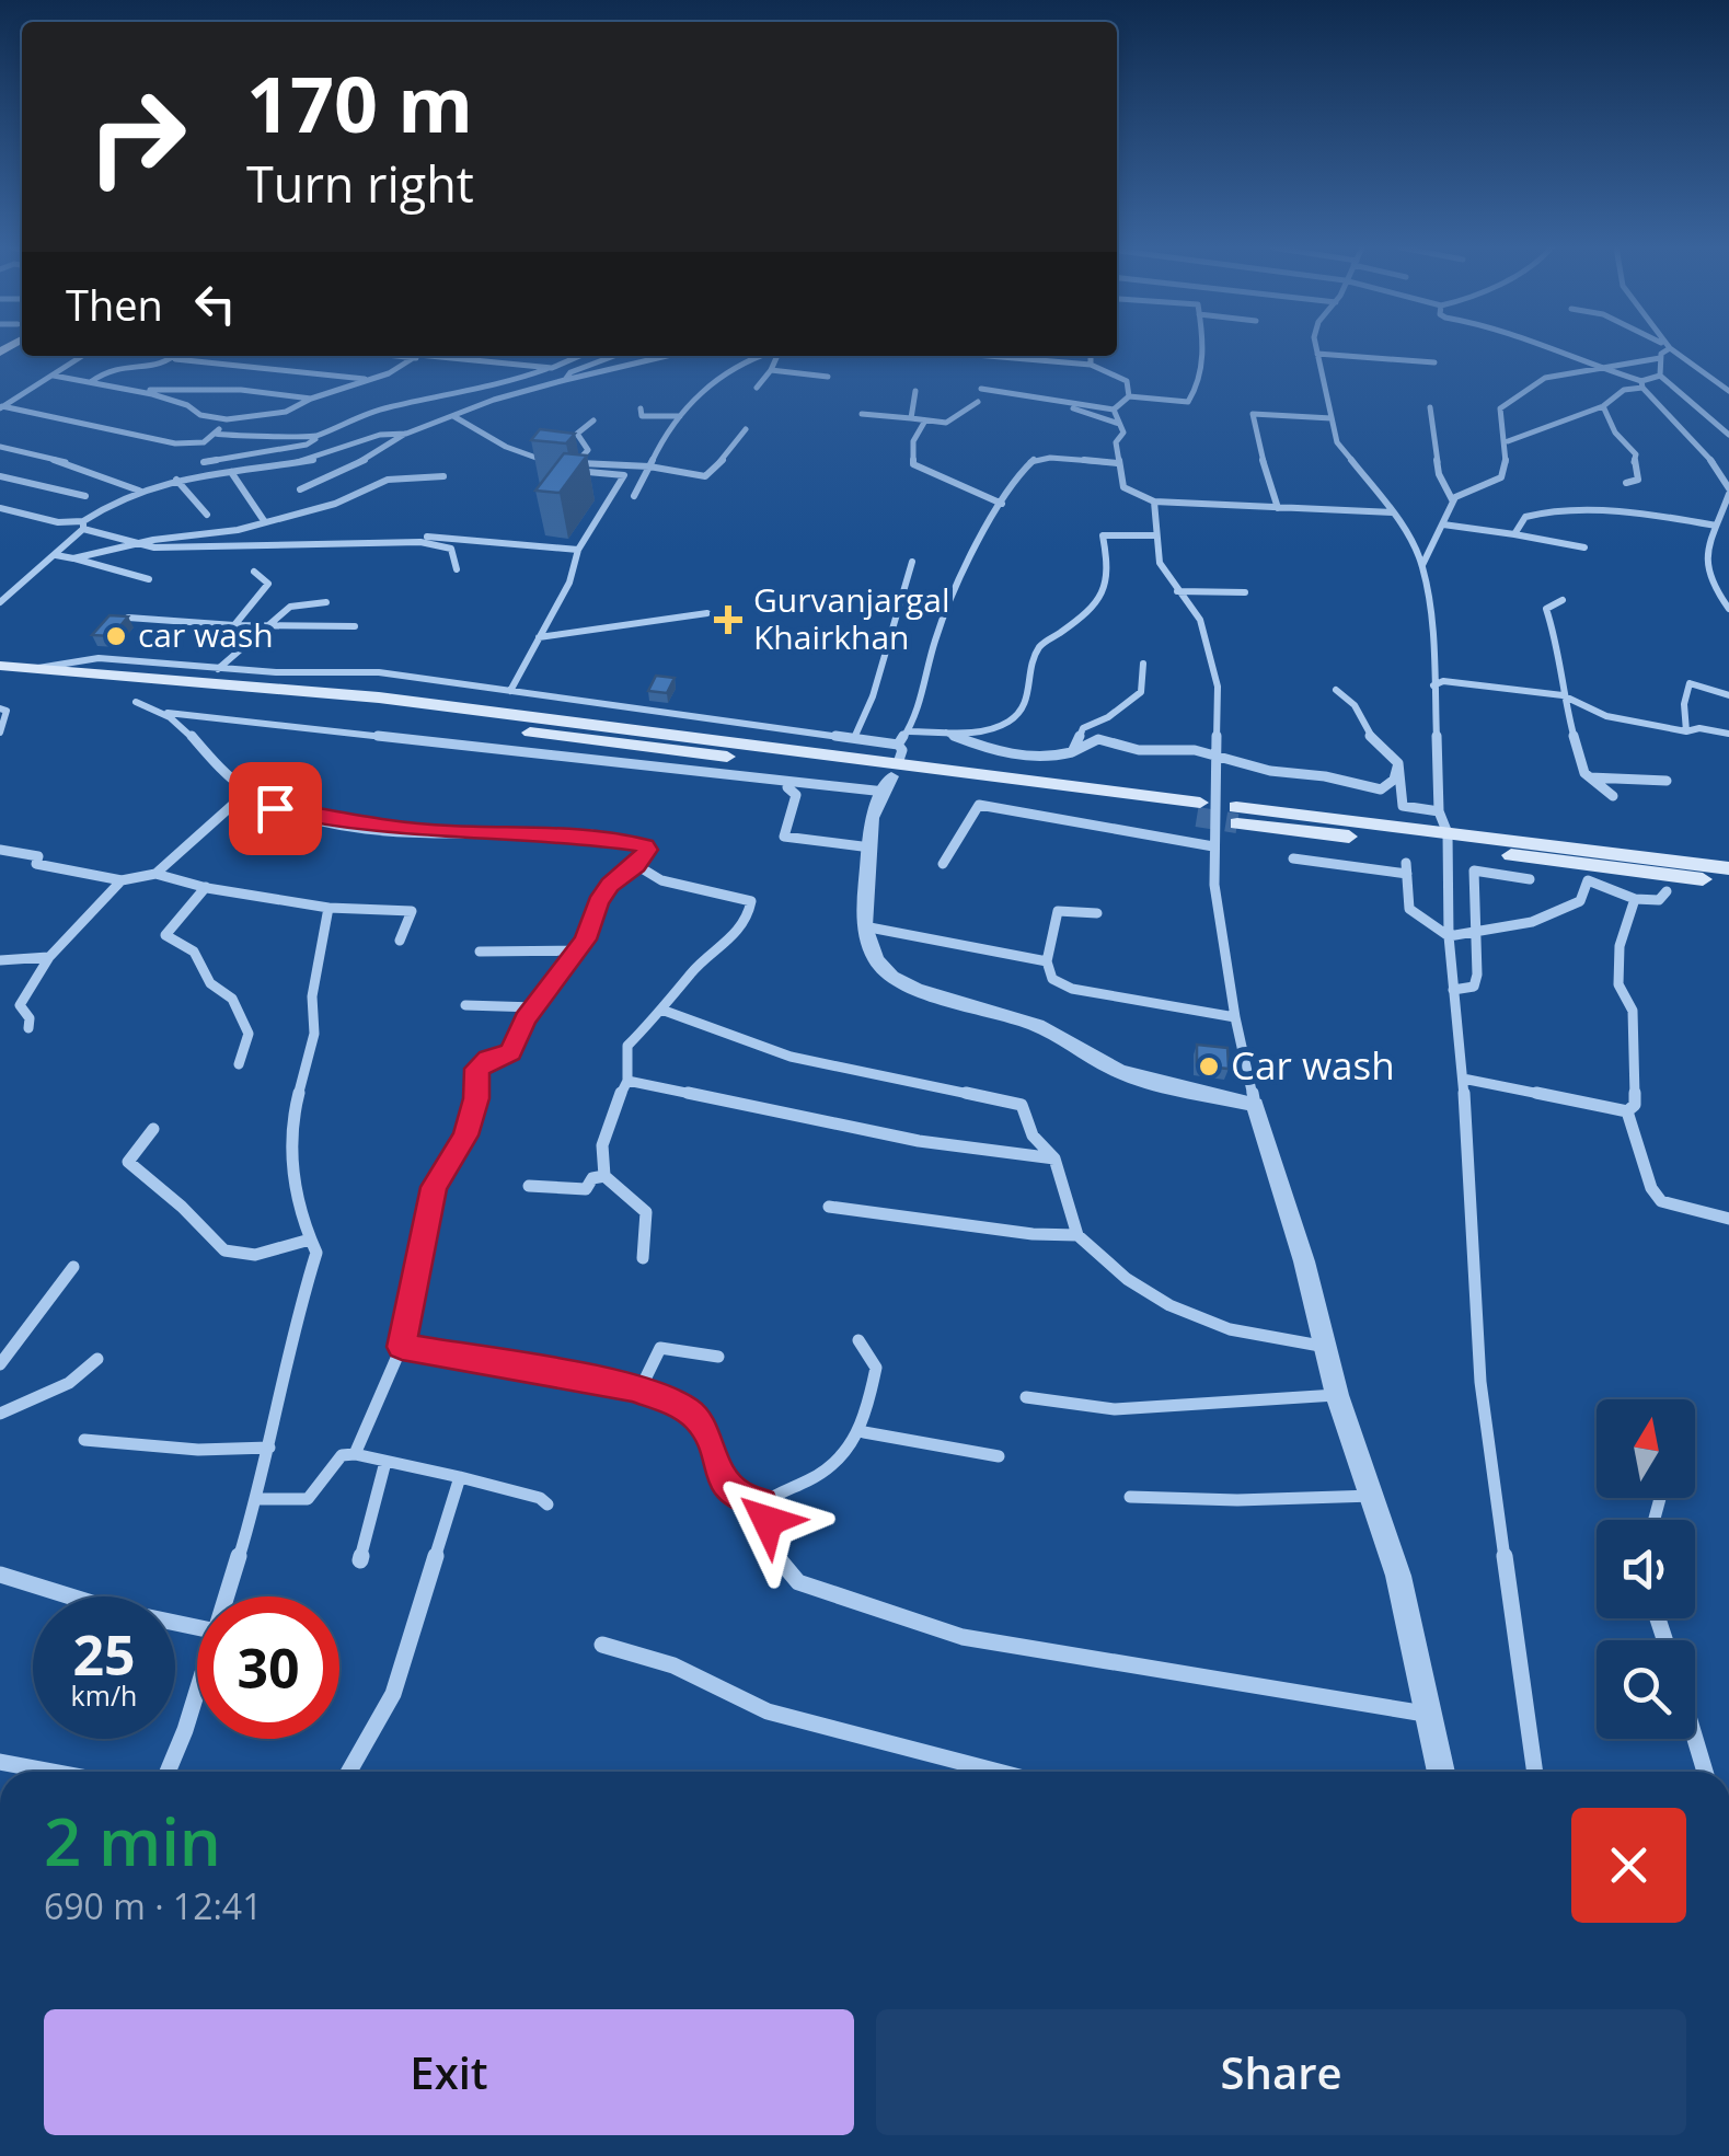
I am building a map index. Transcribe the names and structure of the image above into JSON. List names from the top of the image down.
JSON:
{
  "places": {
    "health": ["Gurvanjargal Khairkhan"],
    "other": ["car wash", "Car wash"]
  },
  "north": "top",
  "page": {
    "turn": ["170 m", "Turn right"],
    "then": "Then",
    "speed": "25 km/h",
    "limit": "30",
    "heading": ["2 min", "690 m · 12:41"],
    "buttons": ["Exit", "Share"]
  }
}
